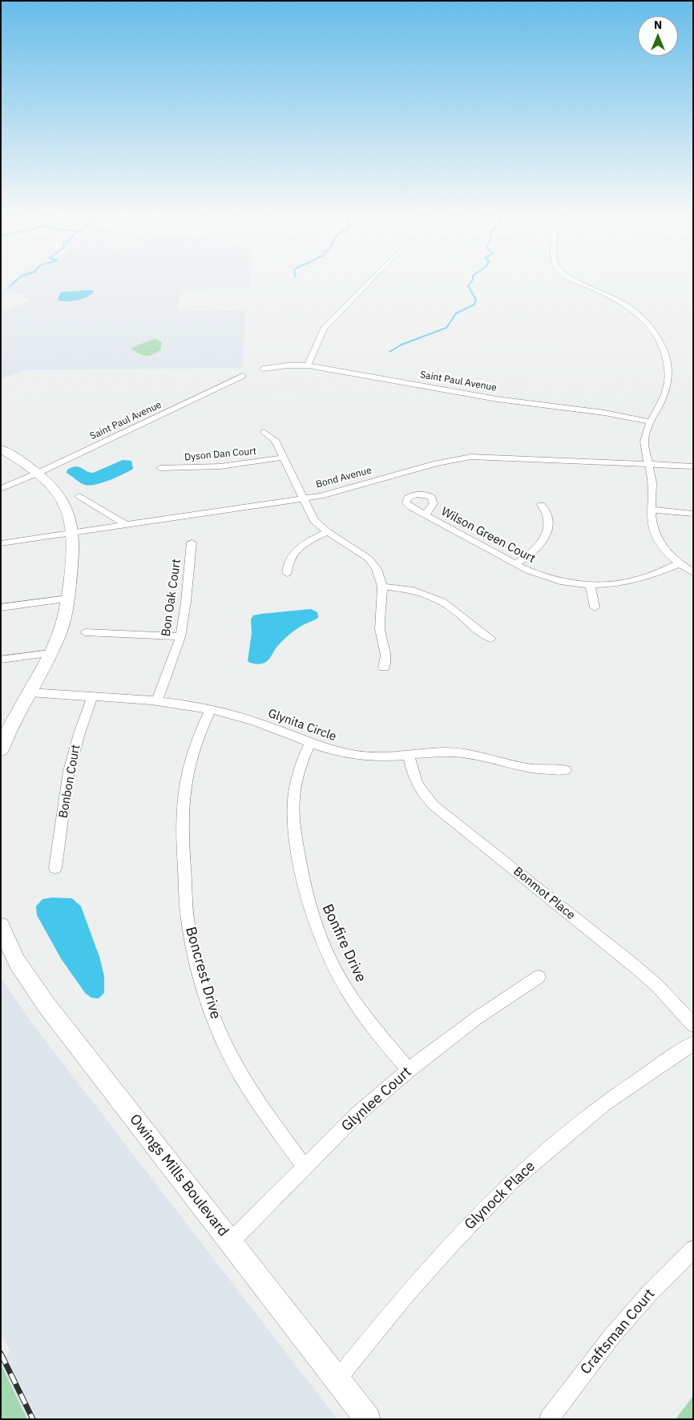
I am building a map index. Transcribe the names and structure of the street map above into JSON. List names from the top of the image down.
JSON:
{
  "streets": {
    "main road": ["Owings Mills Boulevard"],
    "street": [
      "Saint Paul Avenue",
      "Dyson Dan Court",
      "Bond Avenue",
      "Wilson Green Court",
      "Bon Oak Court",
      "Glynita Circle",
      "Bonbon Court",
      "Bonmot Place",
      "Bonfire Drive",
      "Boncrest Drive",
      "Glynlee Court",
      "Glynock Place",
      "Craftsman Court"
    ]
  },
  "crossings": [
    ["Bon Oak Court", "Glynita Circle"],
    ["Glynita Circle", "Bonbon Court"],
    ["Glynita Circle", "Bonmot Place"],
    ["Glynita Circle", "Bonfire Drive"],
    ["Glynita Circle", "Boncrest Drive"],
    ["Bonfire Drive", "Glynlee Court"],
    ["Boncrest Drive", "Glynlee Court"],
    ["Glynlee Court", "Owings Mills Boulevard"],
    ["Owings Mills Boulevard", "Glynock Place"]
  ],
  "north": "top"
}
